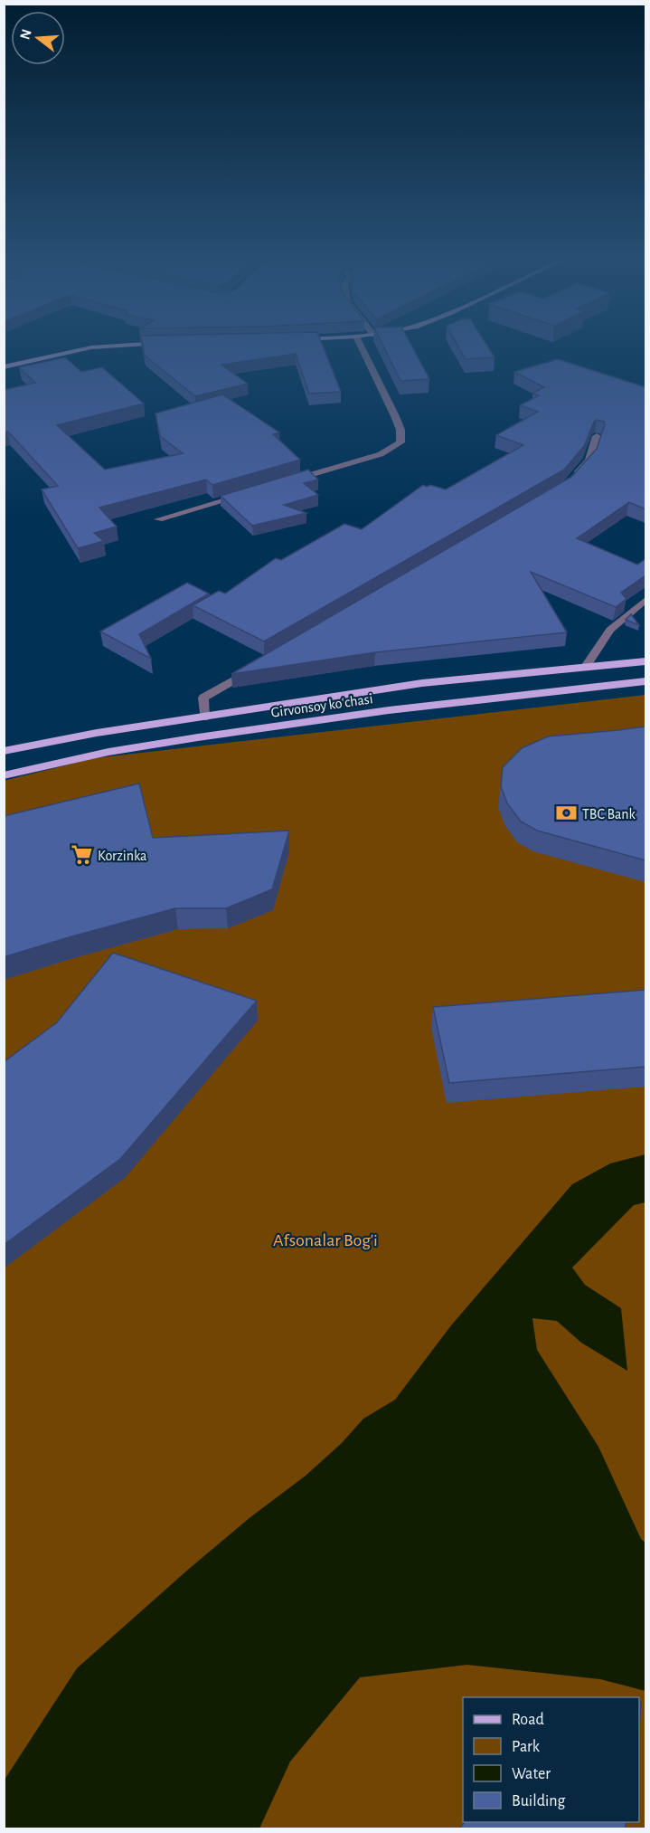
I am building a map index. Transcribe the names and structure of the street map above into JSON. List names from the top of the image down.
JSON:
{
  "streets": {
    "main road": ["Girvonsoy koʻchasi"]
  },
  "parks": ["Afsonalar Bog'i"],
  "places": {
    "bank": ["TBC Bank"],
    "supermarket": ["Korzinka"]
  },
  "legend": [
    "Road",
    "Park",
    "Water",
    "Building"
  ],
  "north": "left"
}
